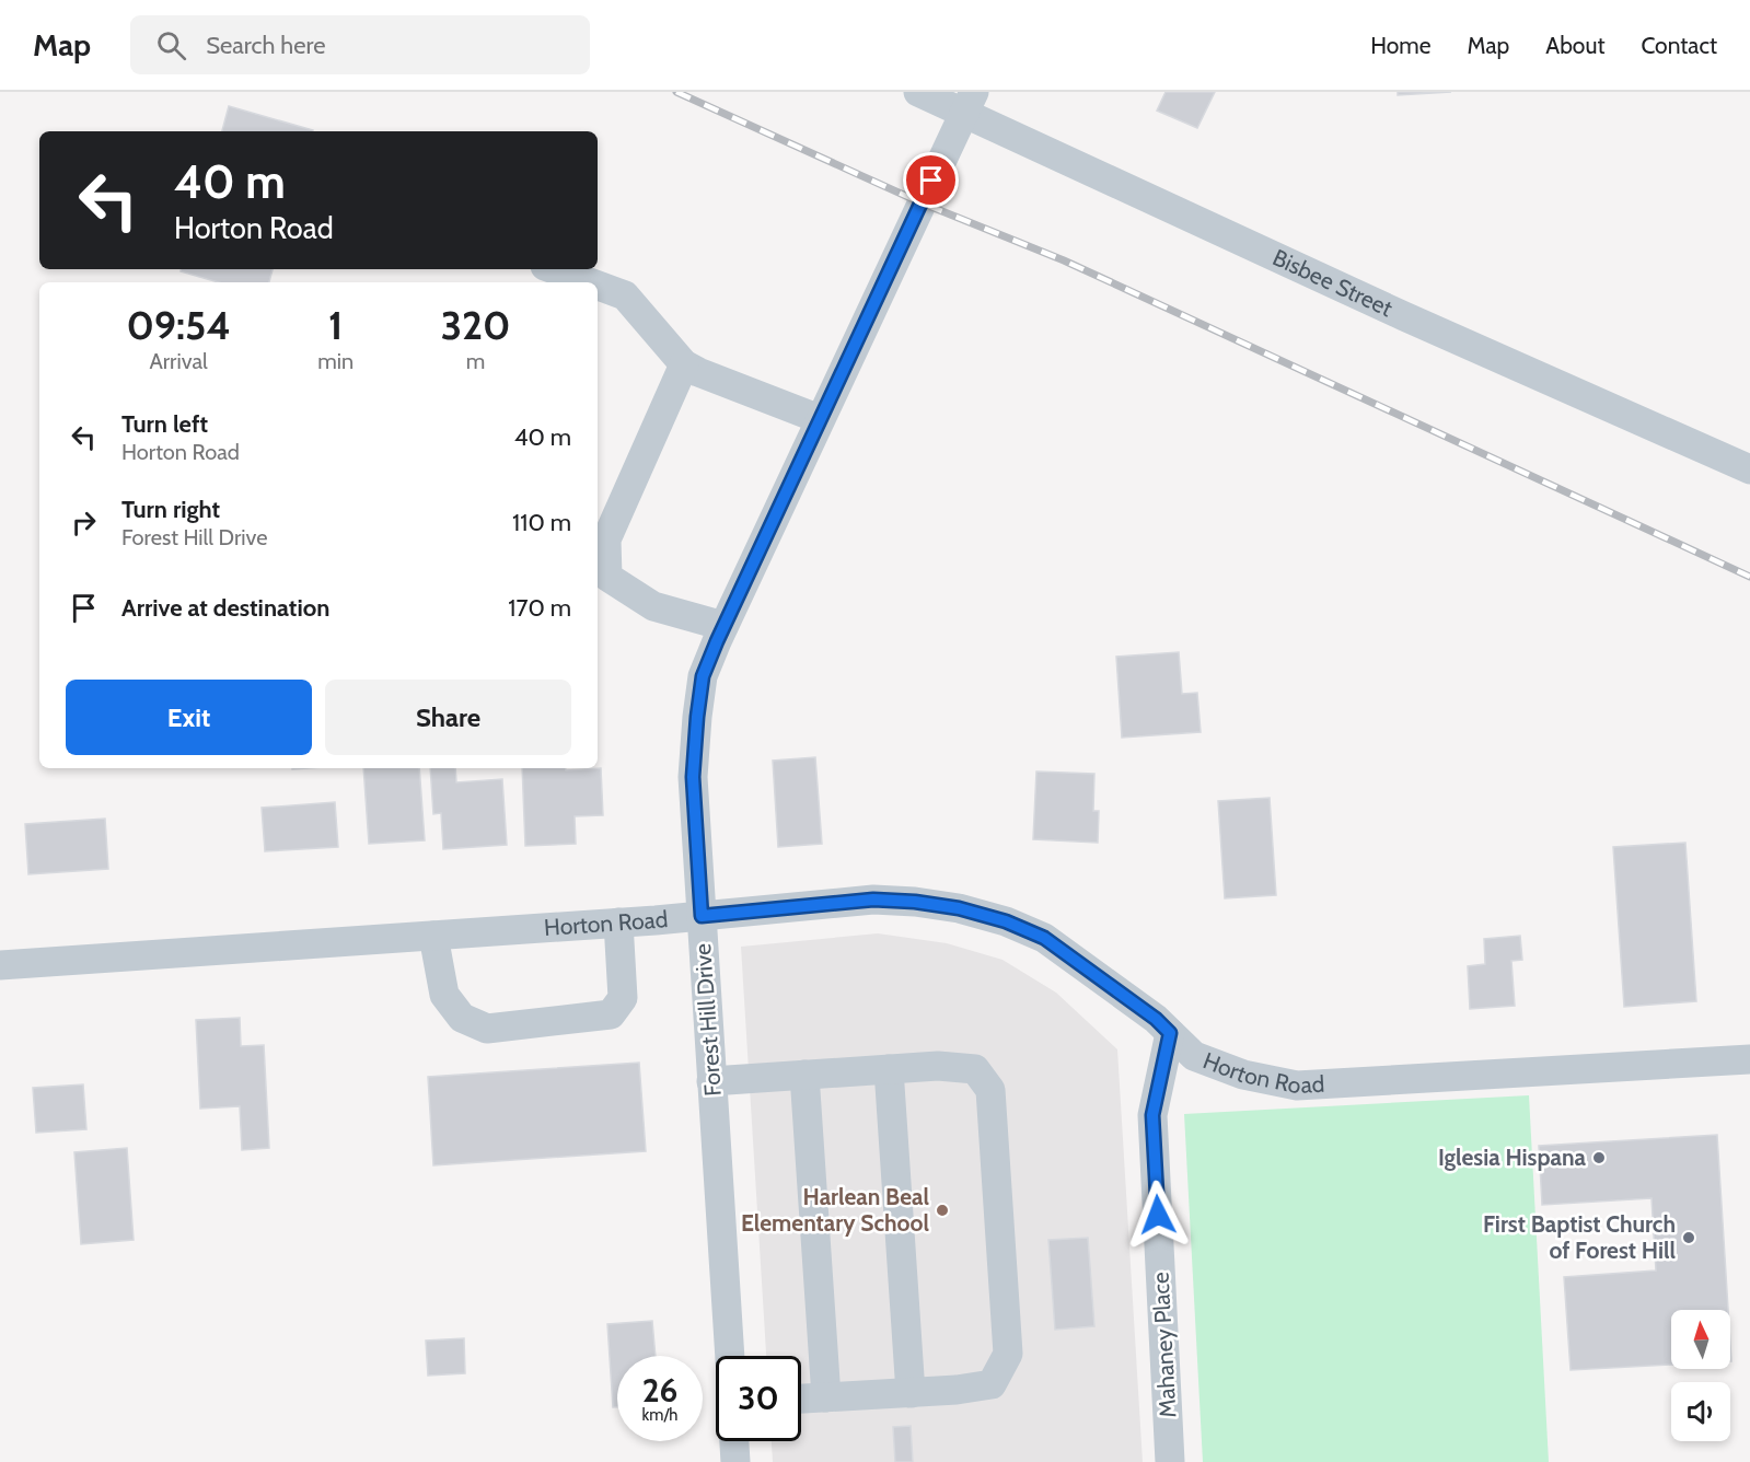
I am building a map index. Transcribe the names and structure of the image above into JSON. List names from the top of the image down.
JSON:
{
  "streets": {
    "street": [
      "Bisbee Street",
      "Horton Road",
      "Forest Hill Drive",
      "Mahaney Place"
    ]
  },
  "crossings": [
    ["Bisbee Street", "Forest Hill Drive"],
    ["Horton Road", "Forest Hill Drive"],
    ["Horton Road", "Mahaney Place"]
  ],
  "places": ["Iglesia Hispana", "Harlean Beal Elementary School", "First Baptist Church of Forest Hill"],
  "north": "top",
  "page": {
    "header": "Map",
    "search": "Search here",
    "nav": [
      "Home",
      "Map",
      "About",
      "Contact"
    ],
    "turn": ["40 m", "Horton Road"],
    "eta": [
      "09:54",
      "Arrival",
      "1",
      "min",
      "320",
      "m"
    ],
    "list": [
      {
        "name": "Turn left",
        "note": "Horton Road",
        "value": "40 m"
      },
      {
        "name": "Turn right",
        "note": "Forest Hill Drive",
        "value": "110 m"
      },
      {
        "name": "Arrive at destination",
        "value": "170 m"
      }
    ],
    "buttons": ["Exit", "Share"],
    "speed": "26 km/h",
    "limit": "30"
  }
}
